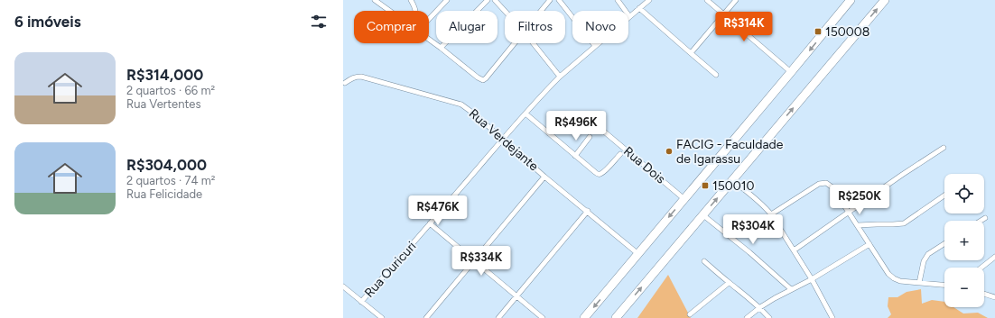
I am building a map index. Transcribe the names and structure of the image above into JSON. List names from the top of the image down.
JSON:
{
  "streets": {
    "street": ["Rua Verdejante", "Rua Dois", "Rua Ouricuri"]
  },
  "crossings": [
    ["Rua Verdejante", "Rua Ouricuri"]
  ],
  "places": {
    "transit": ["150008", "150010"],
    "other": ["FACIG - Faculdade de Igarassu"]
  },
  "page": {
    "heading": "6 imóveis",
    "chip": [
      "Comprar",
      "Alugar",
      "Filtros",
      "Novo"
    ],
    "price": [
      "R$314K",
      "R$496K",
      "R$250K",
      "R$476K",
      "R$304K",
      "R$334K"
    ],
    "list": [
      {
        "name": "R$314,000",
        "note": "2 quartos · 66 m² · Rua Vertentes"
      },
      {
        "name": "R$304,000",
        "note": "2 quartos · 74 m² · Rua Felicidade"
      }
    ],
    "map_buttons": ["+", "−"]
  }
}
